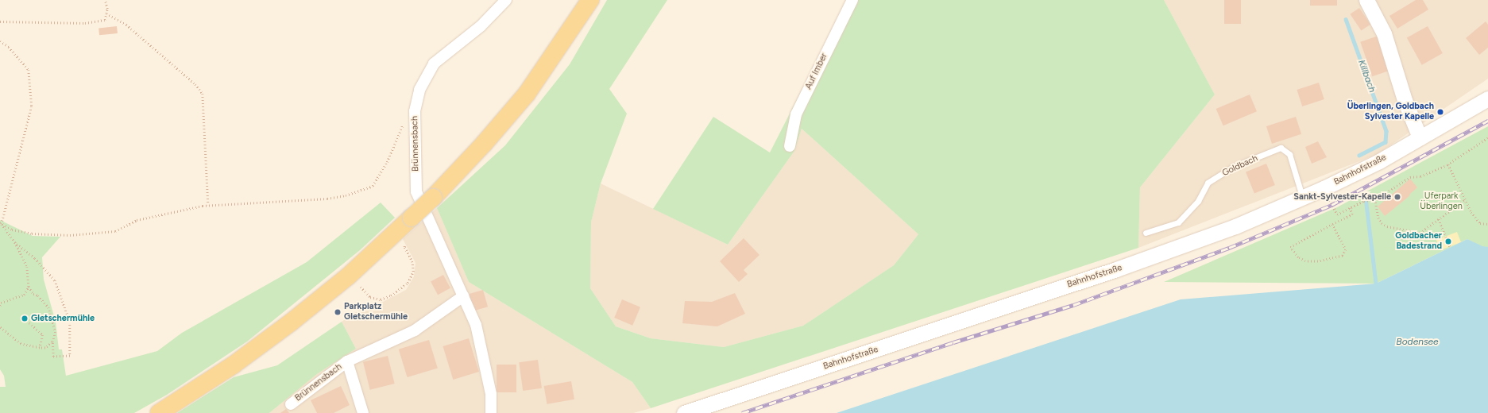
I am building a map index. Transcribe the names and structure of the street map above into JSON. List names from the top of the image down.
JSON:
{
  "streets": {
    "street": ["Auf Imber", "Brünnensbach", "Bahnhofstraße"],
    "lane": ["Goldbach"]
  },
  "crossings": [
    ["Goldbach", "Bahnhofstraße"]
  ],
  "water": ["Killbach", "Bodensee"],
  "parks": ["Uferpark Überlingen"],
  "places": [
    "Überlingen, Goldbach Sylvester Kapelle",
    "Sankt-Sylvester-Kapelle",
    "Goldbacher Badestrand",
    "Parkplatz Gletschermühle",
    "Gletschermühle"
  ]
}
